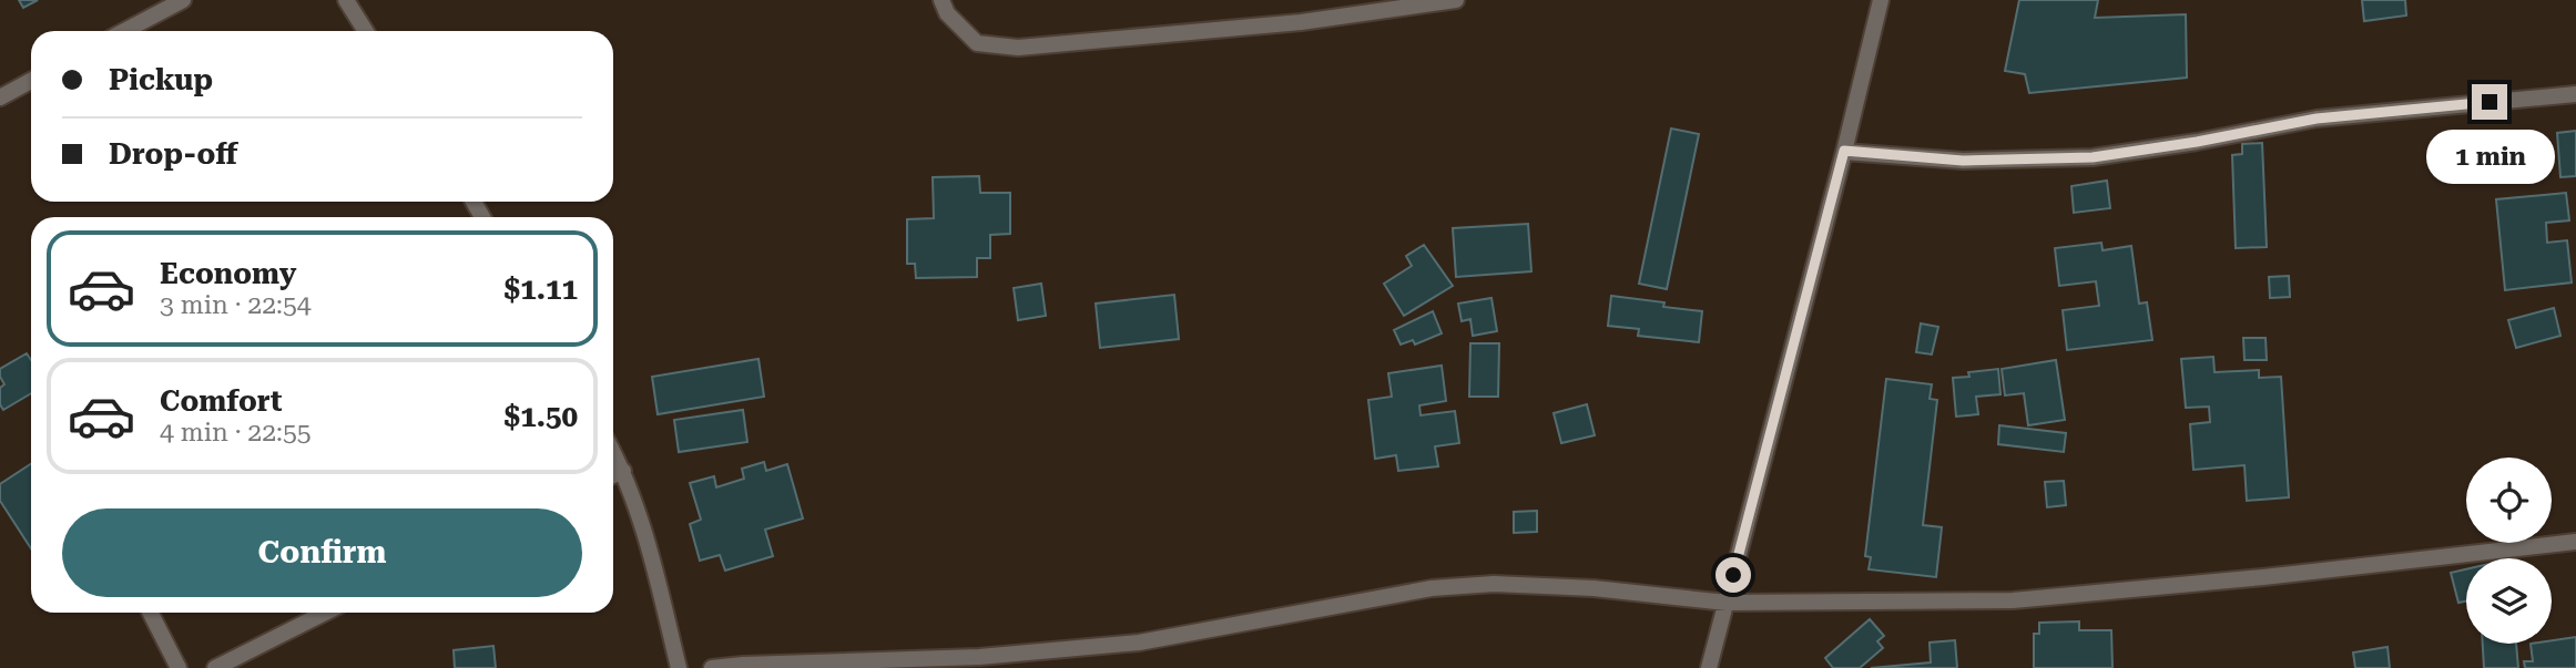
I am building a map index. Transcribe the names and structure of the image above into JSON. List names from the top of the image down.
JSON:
{
  "page": {
    "banner": ["Pickup", "Drop-off"],
    "bubble": "1 min",
    "list": [
      {
        "name": "Economy",
        "note": "3 min · 22:54",
        "value": "$1.11"
      },
      {
        "name": "Comfort",
        "note": "4 min · 22:55",
        "value": "$1.50"
      }
    ],
    "buttons": "Confirm"
  }
}
